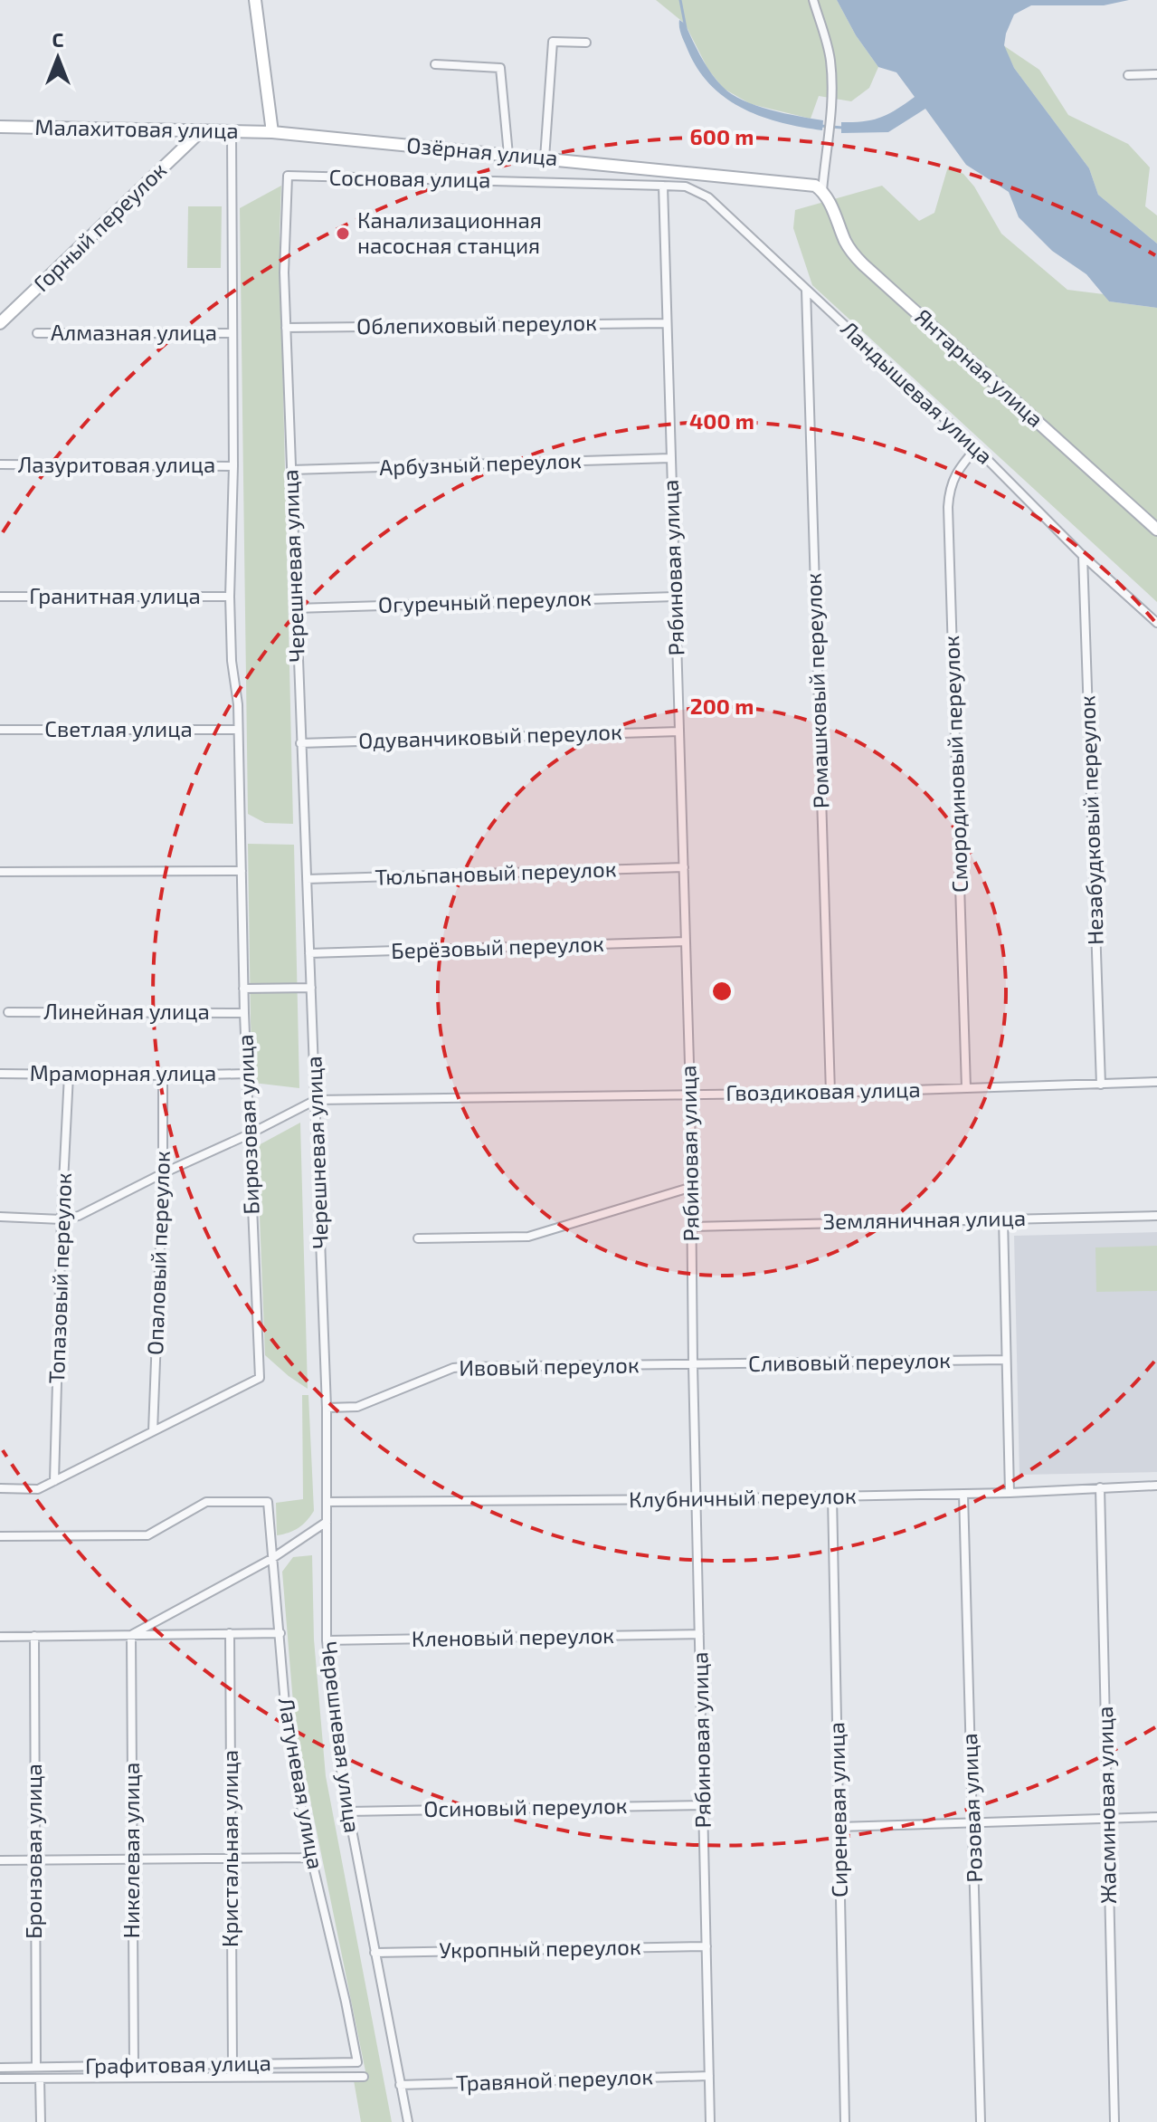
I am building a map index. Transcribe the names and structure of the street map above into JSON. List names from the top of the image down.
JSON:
{
  "streets": {
    "street": [
      "Малахитовая улица",
      "Озёрная улица",
      "Сосновая улица",
      "Горный переулок",
      "Облепиховый переулок",
      "Алмазная улица",
      "Янтарная улица",
      "Ландышевая улица",
      "Арбузный переулок",
      "Лазуритовая улица",
      "Черешневая улица",
      "Рябиновая улица",
      "Гранитная улица",
      "Огуречный переулок",
      "Ромашковый переулок",
      "Светлая улица",
      "Одуванчиковый переулок",
      "Смородиновый переулок",
      "Незабудковый переулок",
      "Тюльпановый переулок",
      "Берёзовый переулок",
      "Линейная улица",
      "Мраморная улица",
      "Гвоздиковая улица",
      "Бирюзовая улица",
      "Земляничная улица",
      "Опаловый переулок",
      "Топазовый переулок",
      "Сливовый переулок",
      "Ивовый переулок",
      "Клубничный переулок",
      "Кленовый переулок",
      "Латуневая улица",
      "Жасминовая улица",
      "Осиновый переулок",
      "Розовая улица",
      "Сиреневая улица",
      "Кристальная улица",
      "Никелевая улица",
      "Бронзовая улица",
      "Укропный переулок",
      "Графитовая улица",
      "Травяной переулок"
    ]
  },
  "crossings": [
    ["Малахитовая улица", "Озёрная улица"],
    ["Малахитовая улица", "Горный переулок"],
    ["Малахитовая улица", "Бирюзовая улица"],
    ["Озёрная улица", "Янтарная улица"],
    ["Сосновая улица", "Ландышевая улица"],
    ["Сосновая улица", "Черешневая улица"],
    ["Сосновая улица", "Рябиновая улица"],
    ["Облепиховый переулок", "Черешневая улица"],
    ["Облепиховый переулок", "Рябиновая улица"],
    ["Алмазная улица", "Бирюзовая улица"],
    ["Ландышевая улица", "Рябиновая улица"],
    ["Ландышевая улица", "Ромашковый переулок"],
    ["Ландышевая улица", "Смородиновый переулок"],
    ["Ландышевая улица", "Незабудковый переулок"],
    ["Арбузный переулок", "Черешневая улица"],
    ["Арбузный переулок", "Рябиновая улица"],
    ["Лазуритовая улица", "Бирюзовая улица"],
    ["Черешневая улица", "Огуречный переулок"],
    ["Черешневая улица", "Одуванчиковый переулок"],
    ["Черешневая улица", "Тюльпановый переулок"],
    ["Черешневая улица", "Берёзовый переулок"],
    ["Черешневая улица", "Гвоздиковая улица"],
    ["Черешневая улица", "Ивовый переулок"],
    ["Черешневая улица", "Клубничный переулок"],
    ["Черешневая улица", "Кленовый переулок"],
    ["Черешневая улица", "Осиновый переулок"],
    ["Черешневая улица", "Укропный переулок"],
    ["Черешневая улица", "Травяной переулок"],
    ["Рябиновая улица", "Огуречный переулок"],
    ["Рябиновая улица", "Одуванчиковый переулок"],
    ["Рябиновая улица", "Тюльпановый переулок"],
    ["Рябиновая улица", "Берёзовый переулок"],
    ["Рябиновая улица", "Гвоздиковая улица"],
    ["Рябиновая улица", "Земляничная улица"],
    ["Рябиновая улица", "Сливовый переулок"],
    ["Рябиновая улица", "Ивовый переулок"],
    ["Рябиновая улица", "Клубничный переулок"],
    ["Рябиновая улица", "Кленовый переулок"],
    ["Рябиновая улица", "Осиновый переулок"],
    ["Рябиновая улица", "Укропный переулок"],
    ["Рябиновая улица", "Травяной переулок"],
    ["Гранитная улица", "Бирюзовая улица"],
    ["Ромашковый переулок", "Гвоздиковая улица"],
    ["Светлая улица", "Бирюзовая улица"],
    ["Смородиновый переулок", "Гвоздиковая улица"],
    ["Незабудковый переулок", "Гвоздиковая улица"],
    ["Линейная улица", "Бирюзовая улица"],
    ["Мраморная улица", "Бирюзовая улица"],
    ["Мраморная улица", "Опаловый переулок"],
    ["Мраморная улица", "Топазовый переулок"],
    ["Бирюзовая улица", "Опаловый переулок"],
    ["Сливовый переулок", "Ивовый переулок"],
    ["Клубничный переулок", "Жасминовая улица"],
    ["Клубничный переулок", "Розовая улица"],
    ["Клубничный переулок", "Сиреневая улица"],
    ["Латуневая улица", "Графитовая улица"],
    ["Кристальная улица", "Графитовая улица"],
    ["Никелевая улица", "Графитовая улица"],
    ["Бронзовая улица", "Графитовая улица"]
  ],
  "places": ["Канализационная насосная станция"],
  "north": "top",
  "rings": ["600 m", "400 m", "200 m"]
}
